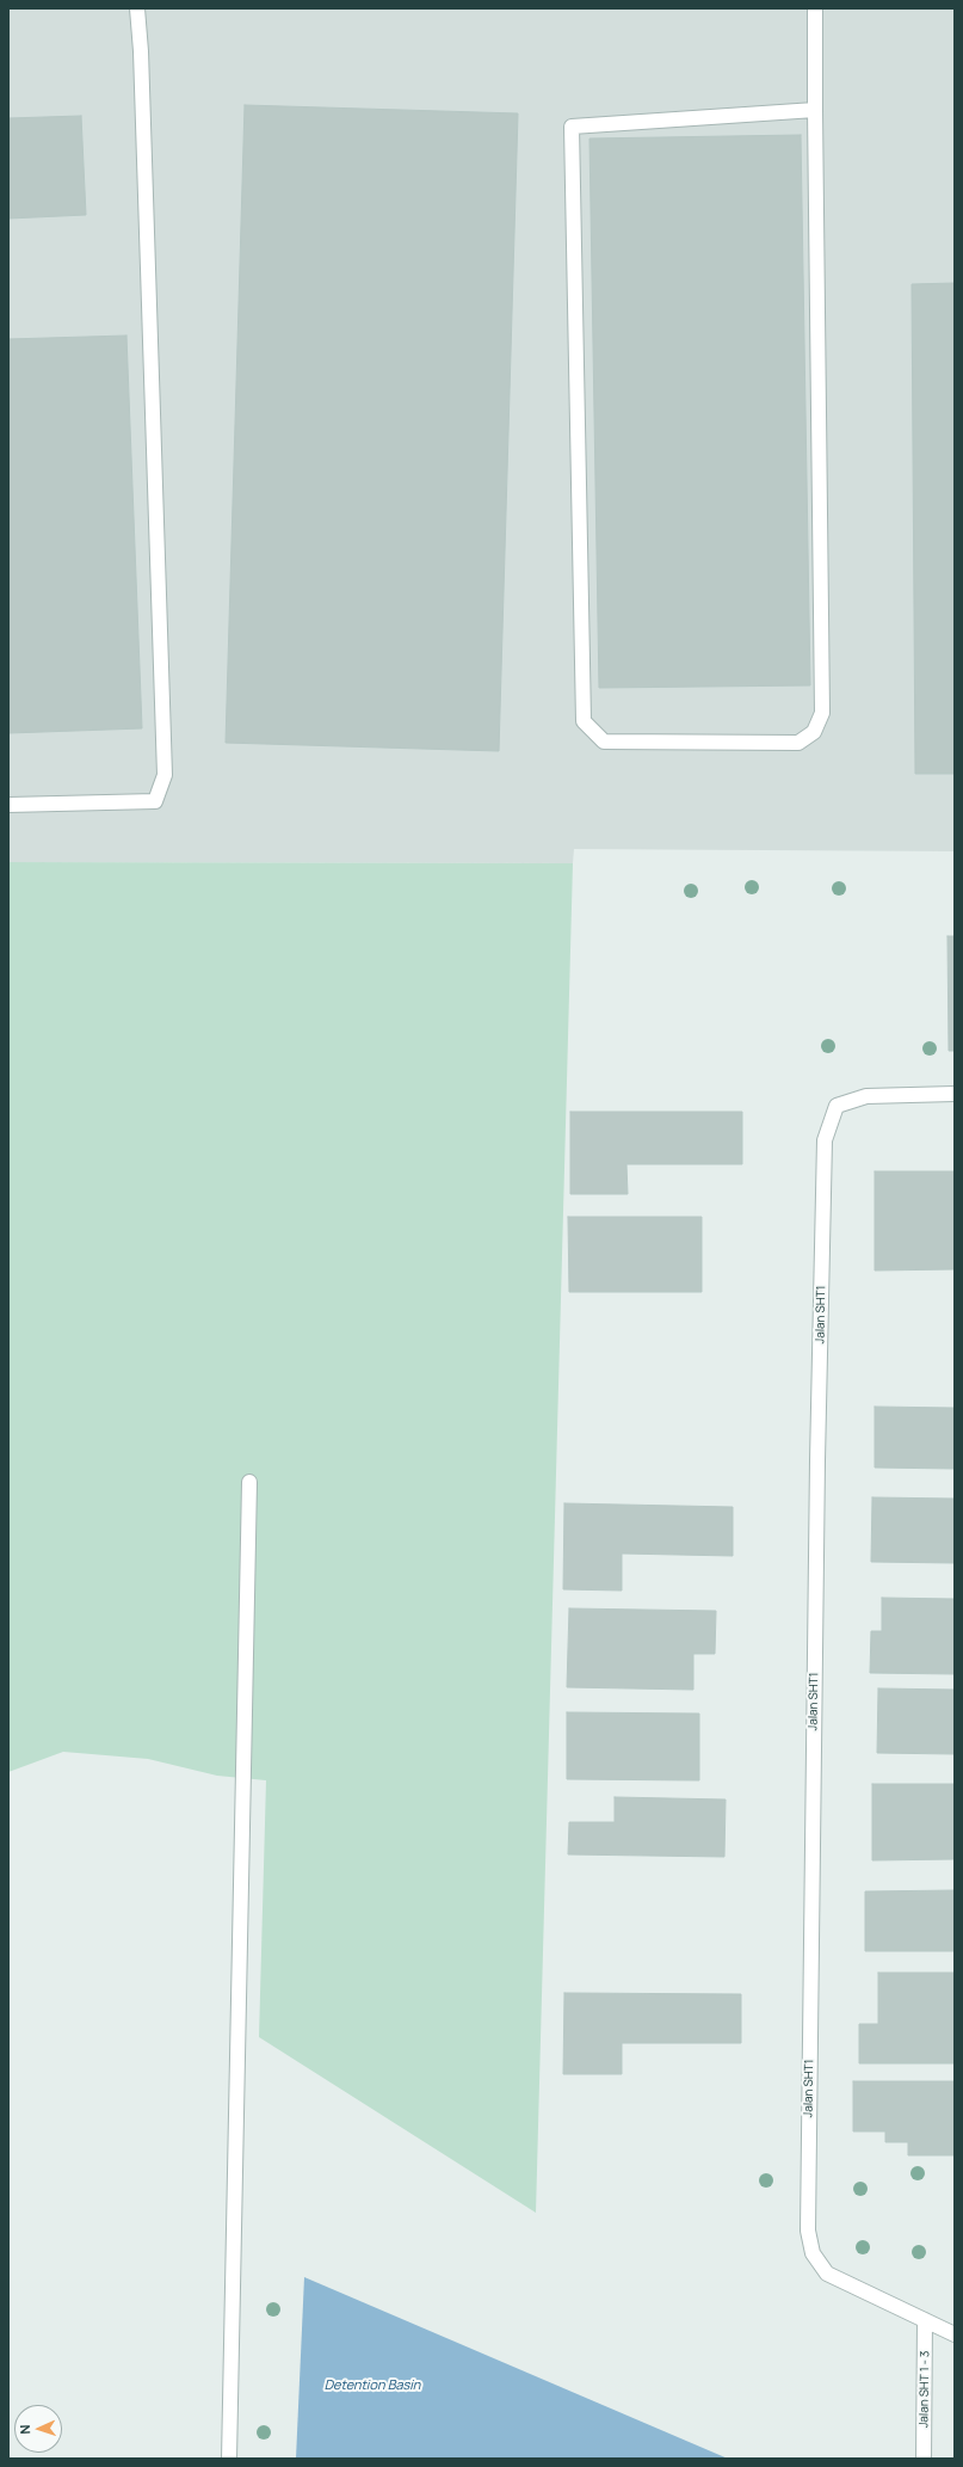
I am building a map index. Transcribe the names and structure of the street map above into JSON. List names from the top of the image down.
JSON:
{
  "streets": {
    "street": ["Jalan SHT1", "Jalan SHT 1 - 3"]
  },
  "crossings": [
    ["Jalan SHT1", "Jalan SHT 1 - 3"]
  ],
  "water": ["Detention Basin"],
  "north": "left"
}
